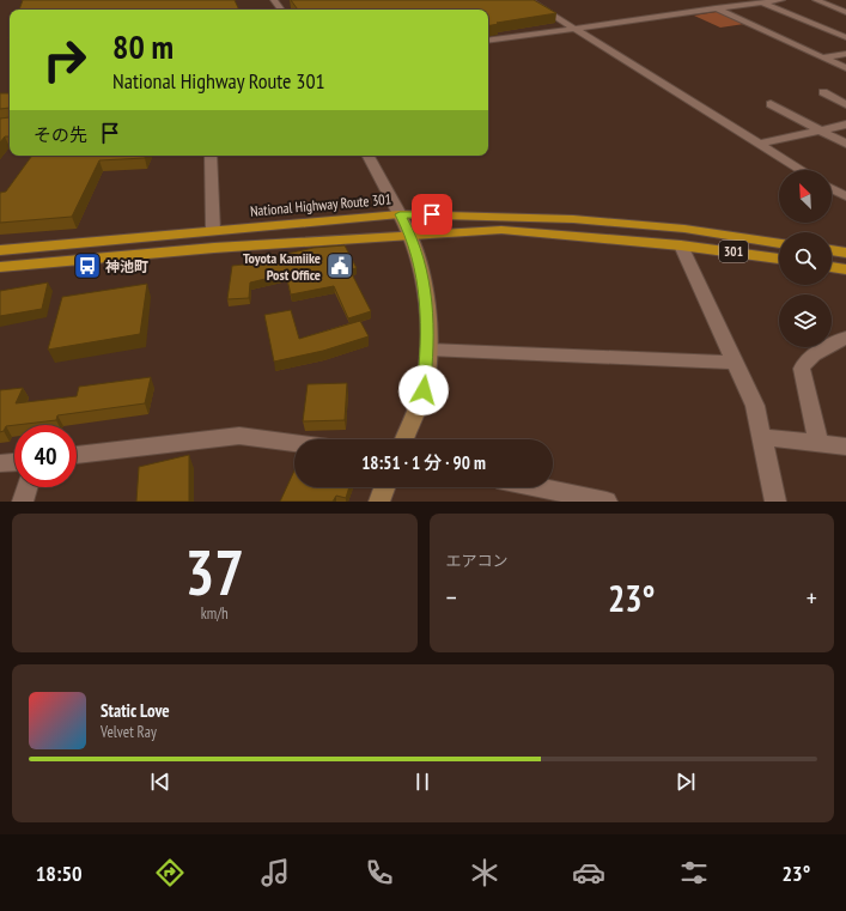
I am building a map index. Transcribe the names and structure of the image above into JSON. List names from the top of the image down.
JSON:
{
  "streets": {
    "highway": ["National Highway Route 301", "301"]
  },
  "places": {
    "bus stop": ["神池町"],
    "public building": ["Toyota Kamiike Post Office"]
  },
  "north": "top left",
  "page": {
    "turn": ["80 m", "National Highway Route 301"],
    "then": "その先",
    "limit": "40",
    "trip": "18:51 · 1 分 · 90 m",
    "tile": [
      ["37", "km/h"],
      "エアコン"
    ],
    "heat": ["−", "23°", "+"],
    "song": ["Static Love", "Velvet Ray"],
    "tabs": ["18:50", "23°"]
  }
}
